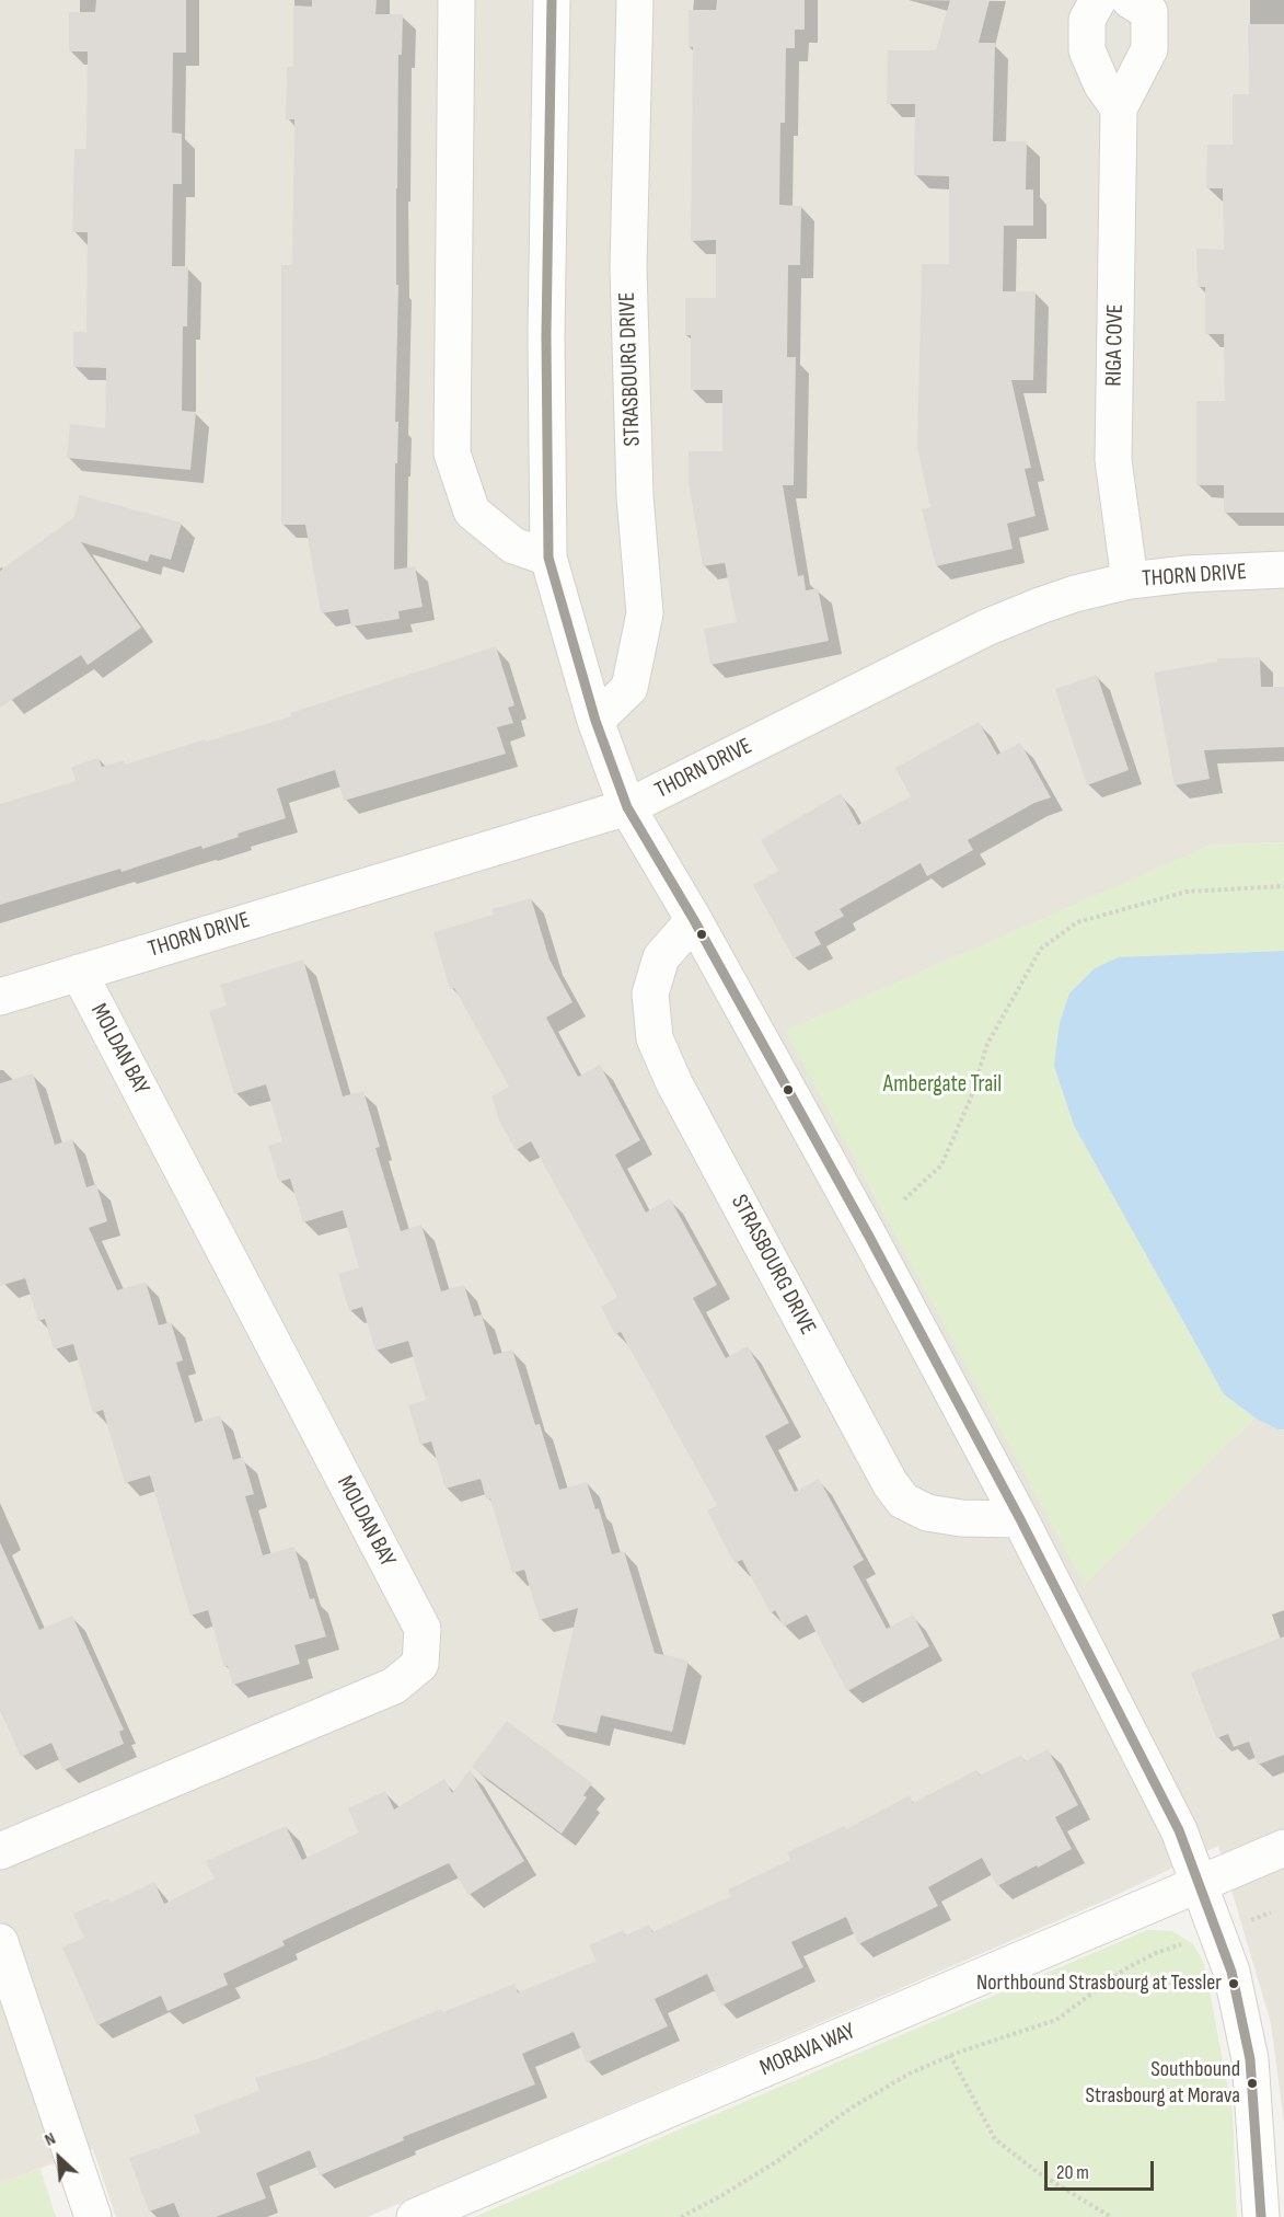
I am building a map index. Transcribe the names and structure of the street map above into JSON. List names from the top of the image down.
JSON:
{
  "streets": {
    "street": [
      "RIGA COVE",
      "STRASBOURG DRIVE",
      "THORN DRIVE",
      "MOLDAN BAY",
      "MORAVA WAY"
    ]
  },
  "crossings": [
    ["RIGA COVE", "THORN DRIVE"],
    ["THORN DRIVE", "MOLDAN BAY"]
  ],
  "parks": ["Ambergate Trail"],
  "places": ["Northbound Strasbourg at Tessler", "Southbound Strasbourg at Morava"],
  "scale_bar": "20 m",
  "north": "top left"
}
